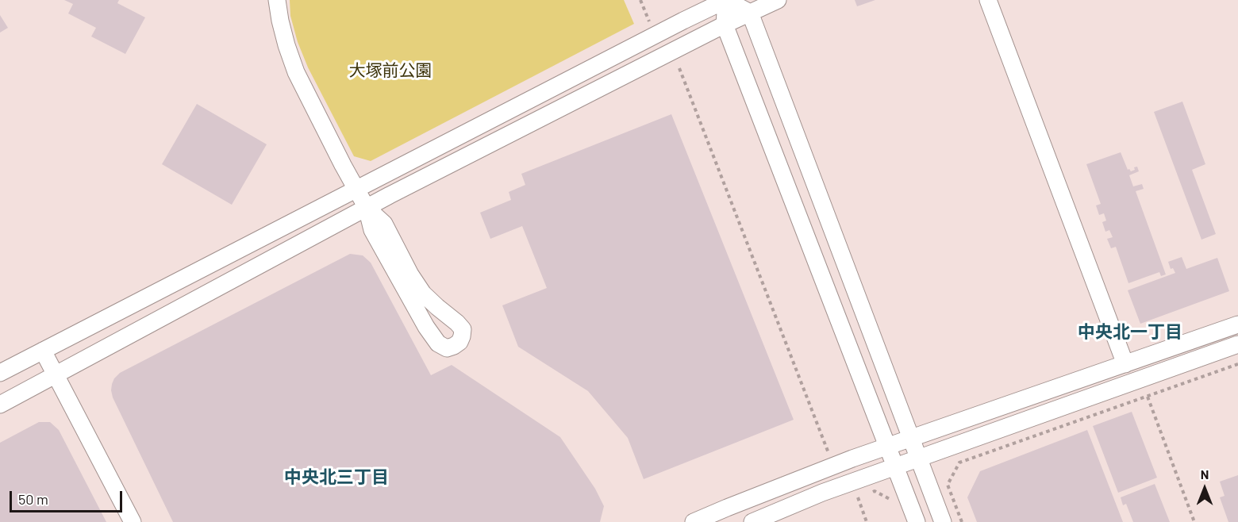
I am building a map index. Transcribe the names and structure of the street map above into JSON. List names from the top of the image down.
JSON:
{
  "districts": ["中央北一丁目", "中央北三丁目"],
  "parks": ["大塚前公園"],
  "scale_bar": "50 m",
  "north": "top"
}
